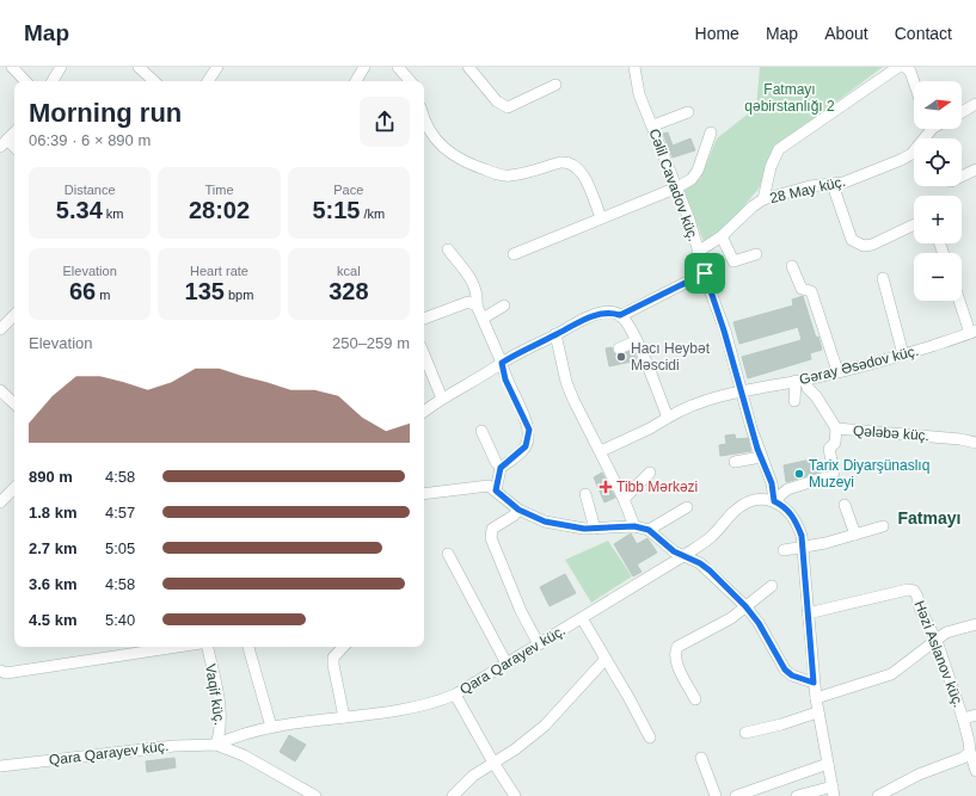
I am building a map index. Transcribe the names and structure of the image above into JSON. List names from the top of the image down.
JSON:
{
  "streets": {
    "street": [
      "Cəlil Cavadov küç.",
      "28 May küç.",
      "Gəray Əsədov küç.",
      "Qələbə küç.",
      "Həzi Aslanov küç.",
      "Qara Qarayev küç.",
      "Vaqif küç."
    ]
  },
  "crossings": [
    ["Cəlil Cavadov küç.", "28 May küç."],
    ["Cəlil Cavadov küç.", "Gəray Əsədov küç."],
    ["Cəlil Cavadov küç.", "Qara Qarayev küç."],
    ["Gəray Əsədov küç.", "Qələbə küç."],
    ["Qara Qarayev küç.", "Vaqif küç."]
  ],
  "districts": ["Fatmayı"],
  "parks": ["Fatmayı qəbirstanlığı 2"],
  "places": {
    "other": ["Hacı Heybət Məscidi", "Tarix Diyarşünaslıq Muzeyi"],
    "health": ["Tibb Mərkəzi"]
  },
  "north": "right",
  "page": {
    "header": "Map",
    "nav": [
      "Home",
      "Map",
      "About",
      "Contact"
    ],
    "map_buttons": ["+", "−"],
    "heading": ["Morning run", "06:39 · 6 × 890 m"],
    "stats": [
      ["Distance", "5.34 km"],
      ["Time", "28:02"],
      ["Pace", "5:15 /km"],
      ["Elevation", "66 m"],
      ["Heart rate", "135 bpm"],
      ["kcal", "328"]
    ],
    "chart": ["Elevation", "250–259 m"],
    "list": [
      {
        "name": "890 m",
        "note": "4:58"
      },
      {
        "name": "1.8 km",
        "note": "4:57"
      },
      {
        "name": "2.7 km",
        "note": "5:05"
      },
      {
        "name": "3.6 km",
        "note": "4:58"
      },
      {
        "name": "4.5 km",
        "note": "5:40"
      }
    ]
  }
}
